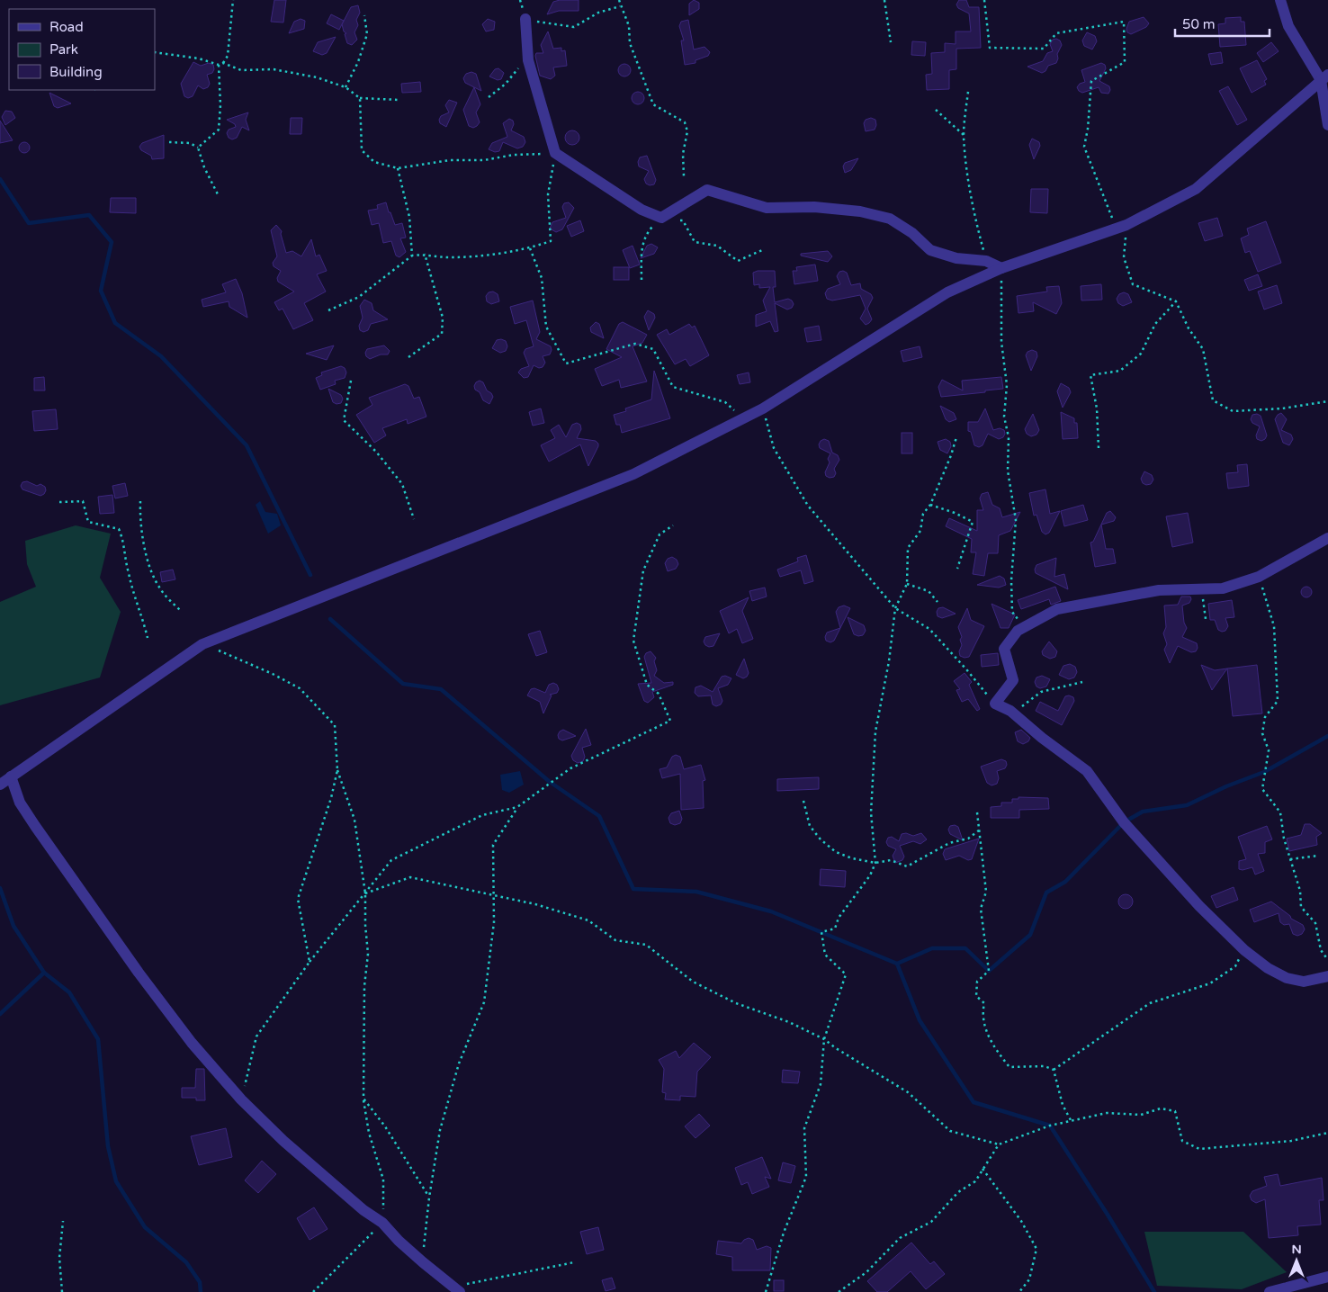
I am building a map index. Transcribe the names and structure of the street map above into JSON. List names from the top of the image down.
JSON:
{
  "legend": ["Road", "Park", "Building"],
  "scale_bar": "50 m",
  "north": "top"
}
